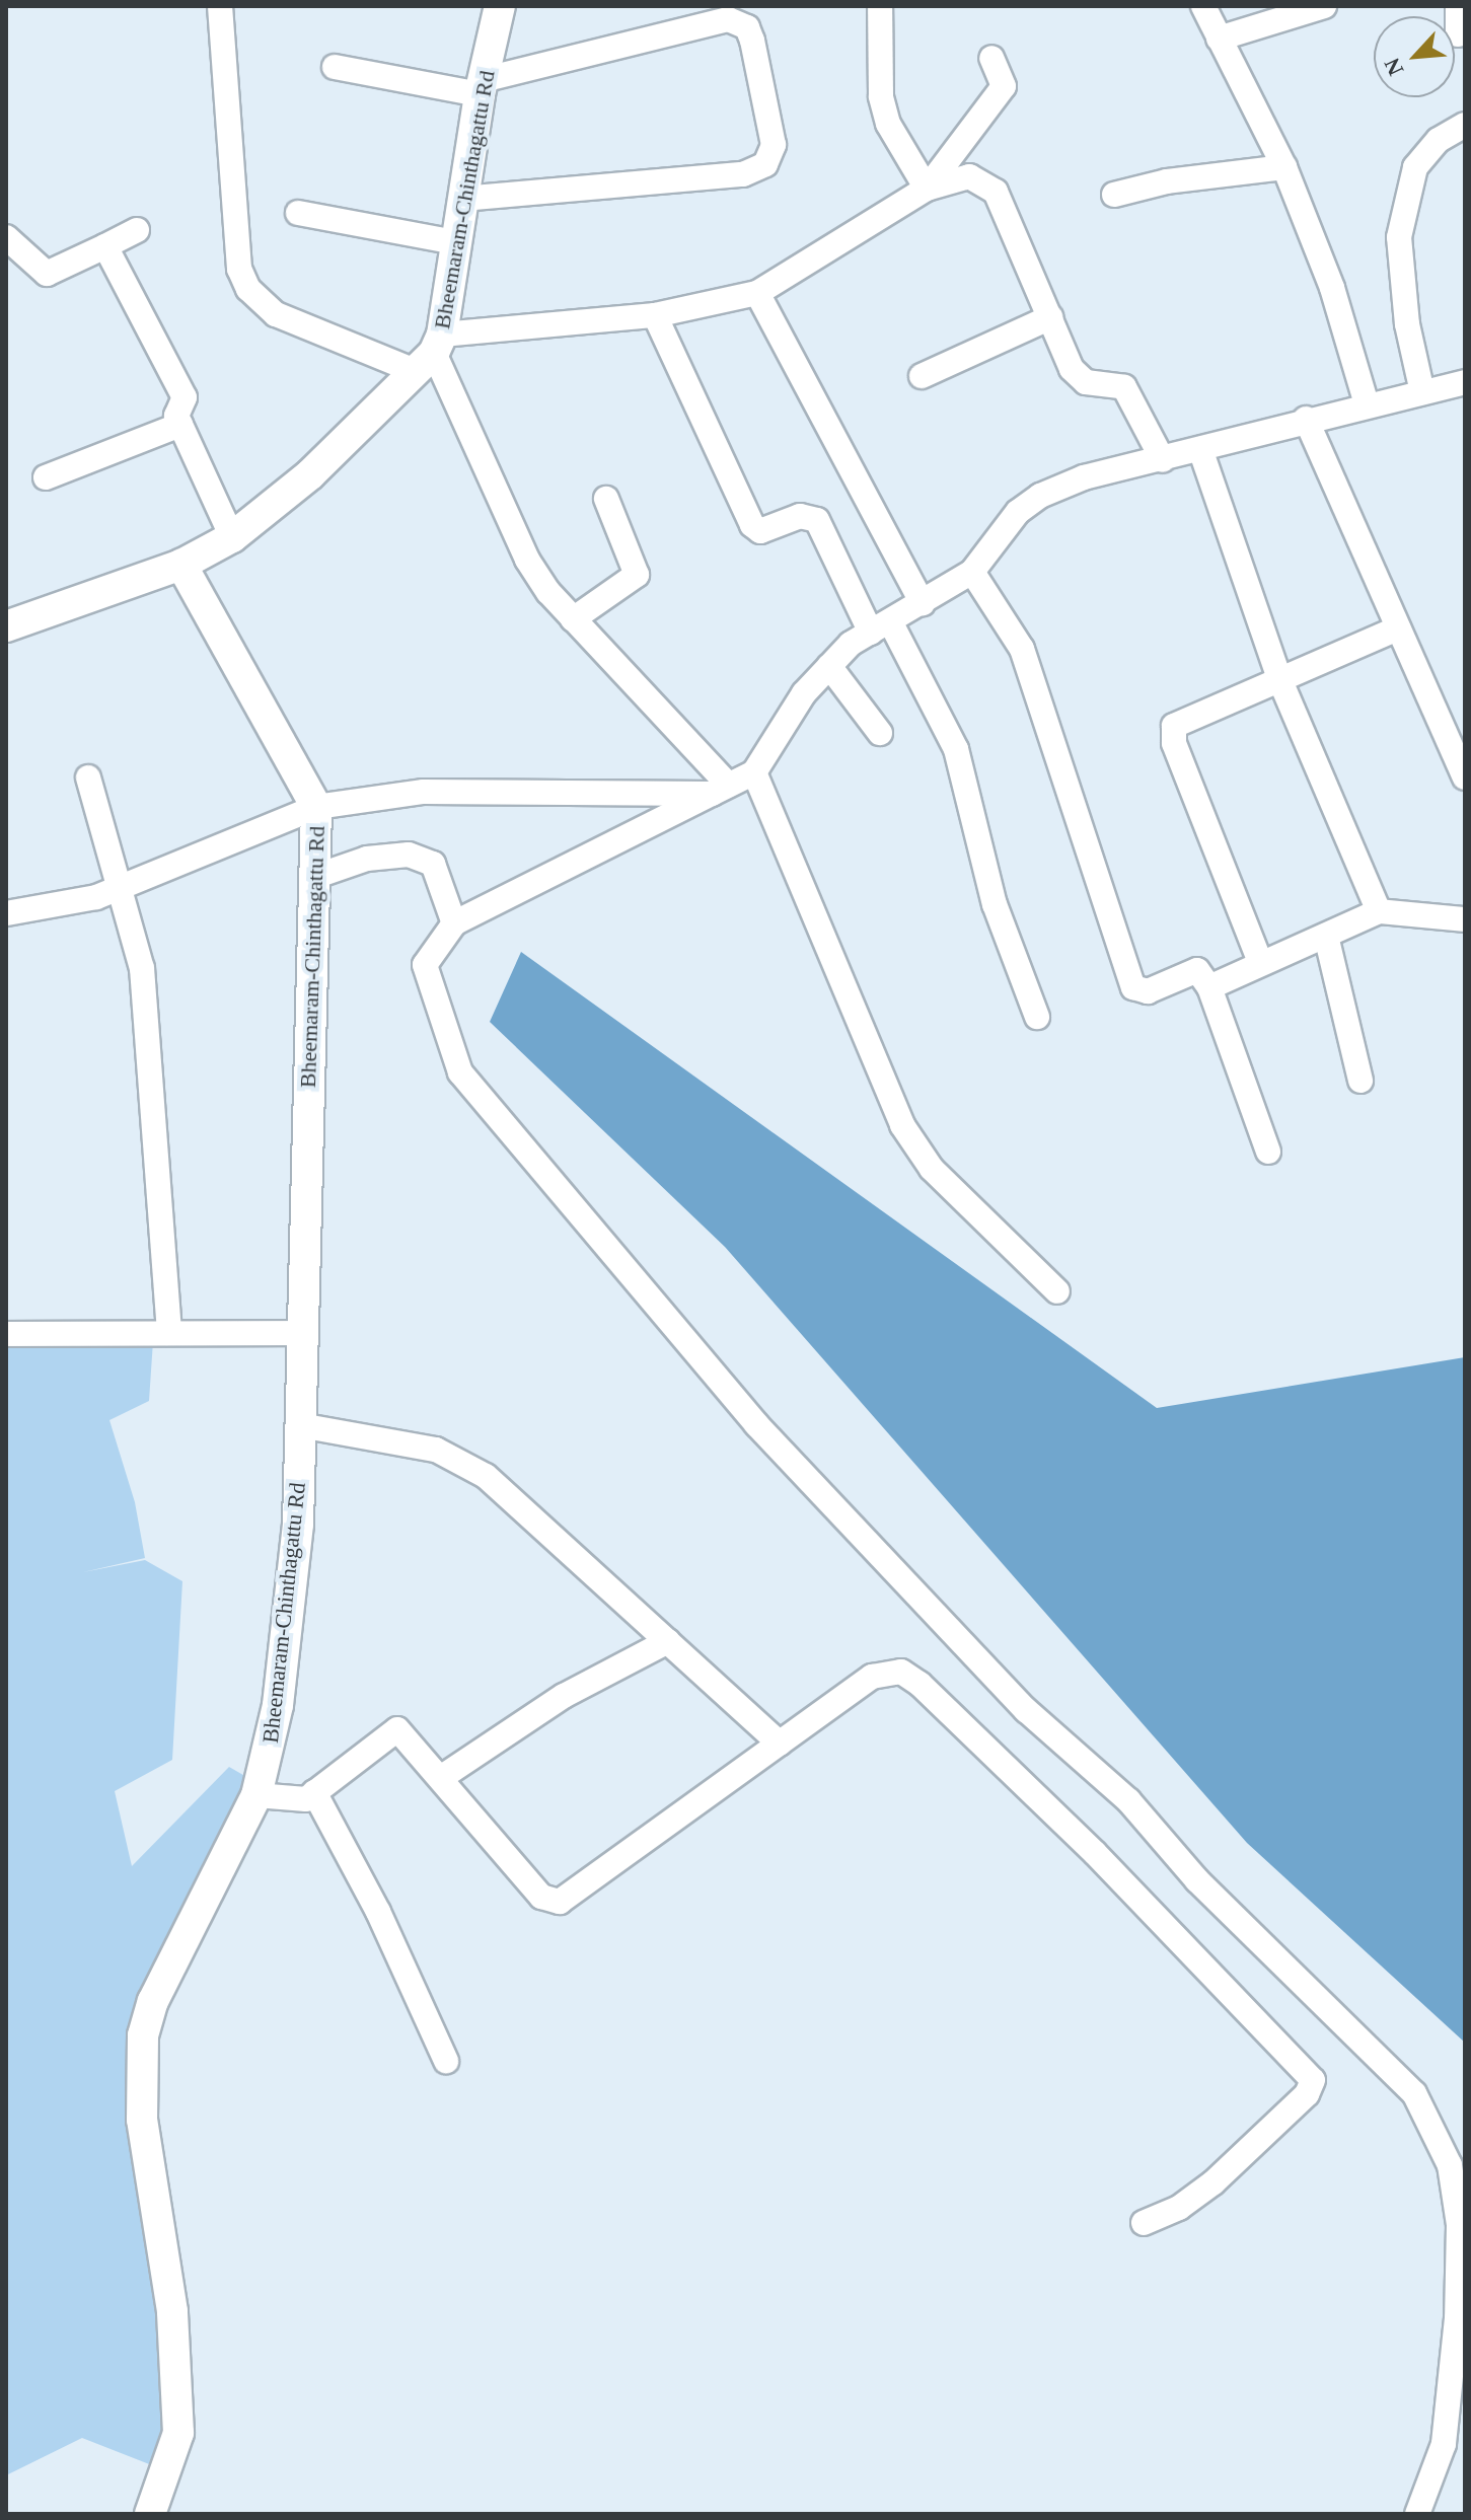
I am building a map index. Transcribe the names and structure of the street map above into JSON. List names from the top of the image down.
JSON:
{
  "streets": {
    "street": ["Bheemaram-Chinthagattu Rd"]
  },
  "north": "bottom left"
}
